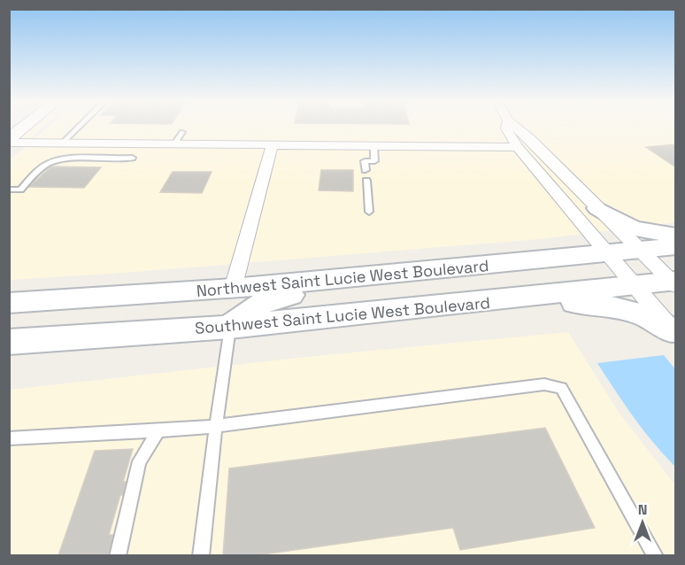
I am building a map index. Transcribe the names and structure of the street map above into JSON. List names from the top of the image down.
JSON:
{
  "streets": {
    "main road": ["Northwest Saint Lucie West Boulevard", "Southwest Saint Lucie West Boulevard"]
  },
  "north": "top"
}
